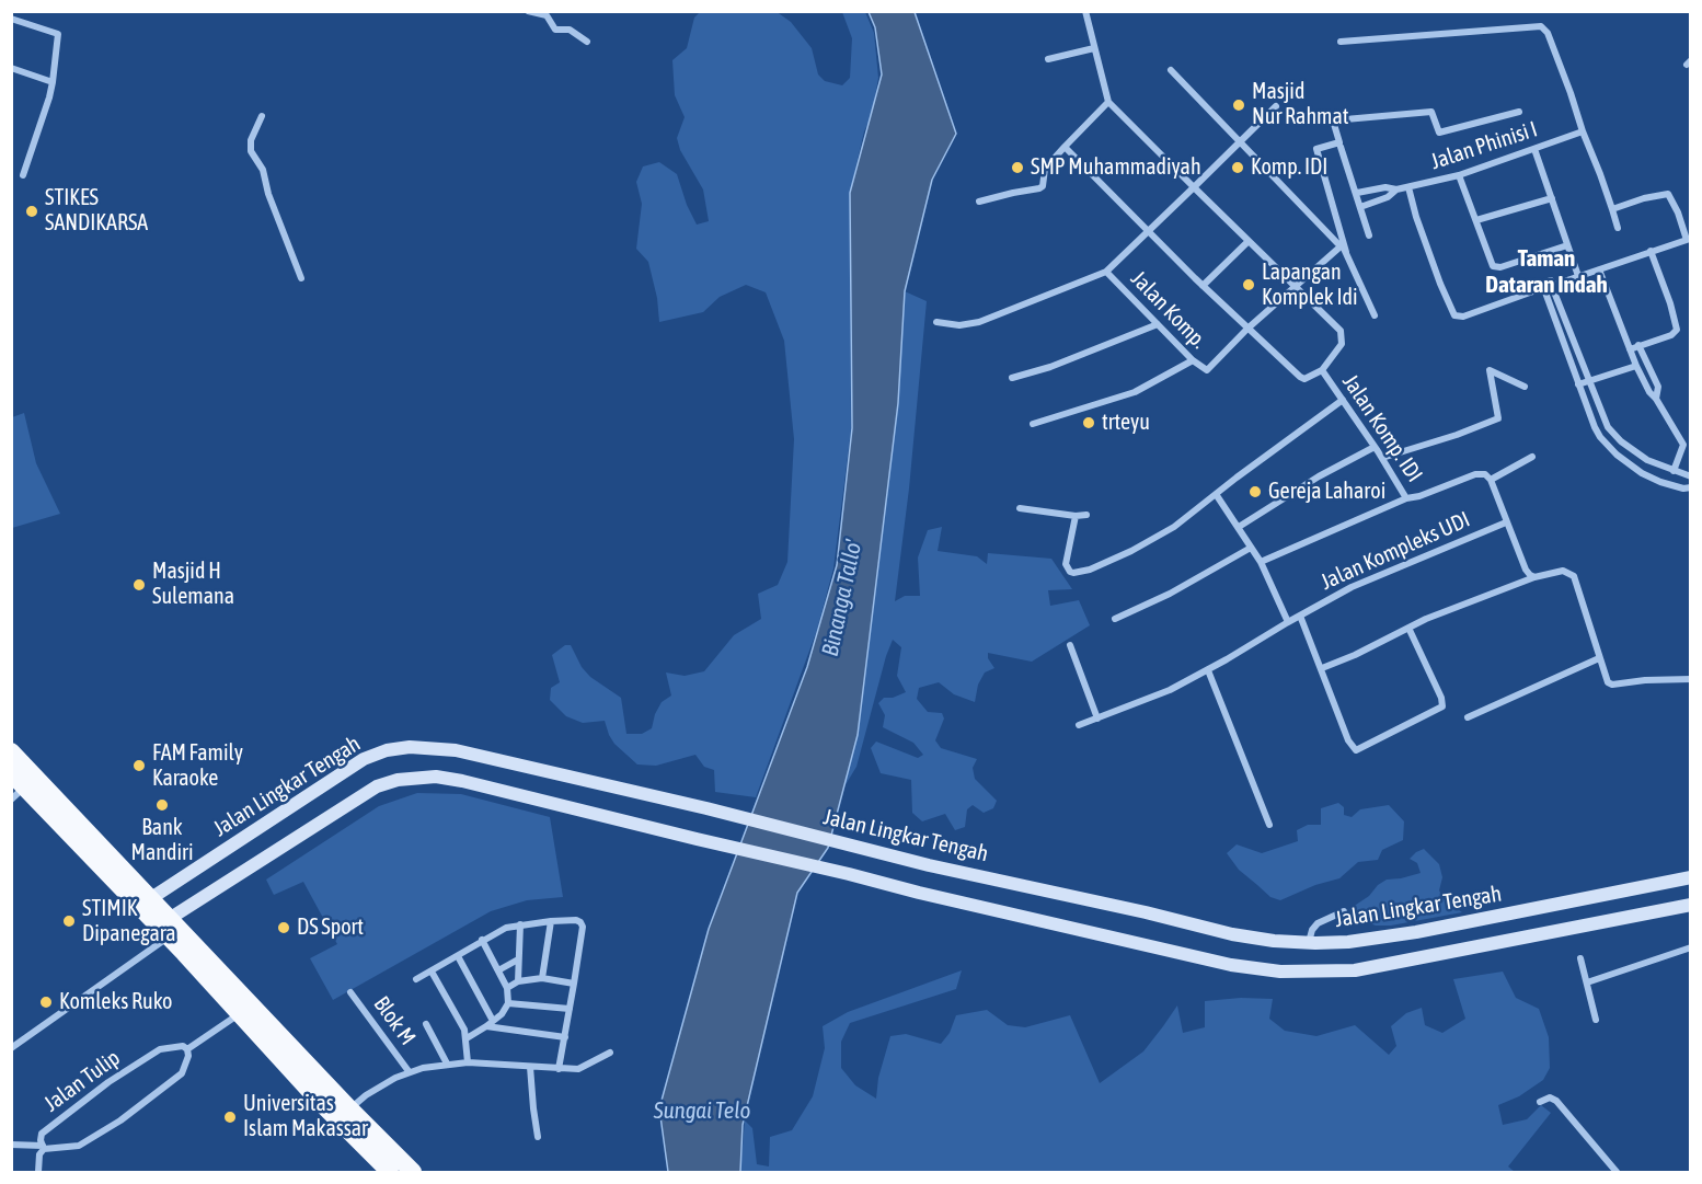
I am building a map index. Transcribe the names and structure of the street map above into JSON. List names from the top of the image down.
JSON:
{
  "streets": {
    "main road": ["Jalan Lingkar Tengah"],
    "street": [
      "Jalan Phinisi I",
      "Jalan Komp.",
      "Jalan Komp. IDI",
      "Jalan Kompleks UDI",
      "Blok M",
      "Jalan Tulip"
    ]
  },
  "crossings": [
    ["Jalan Komp.", "Jalan Komp. IDI"]
  ],
  "districts": ["Taman Dataran Indah"],
  "water": ["Binanga Tallo'", "Sungai Telo"],
  "places": [
    "Masjid Nur Rahmat",
    "SMP Muhammadiyah",
    "Komp. IDI",
    "STIKES SANDIKARSA",
    "Lapangan Komplek Idi",
    "trteyu",
    "Gereja Laharoi",
    "Masjid H Sulemana",
    "FAM Family Karaoke",
    "Bank Mandiri",
    "STIMIK Dipanegara",
    "DS Sport",
    "Komleks Ruko",
    "Universitas Islam Makassar"
  ]
}
